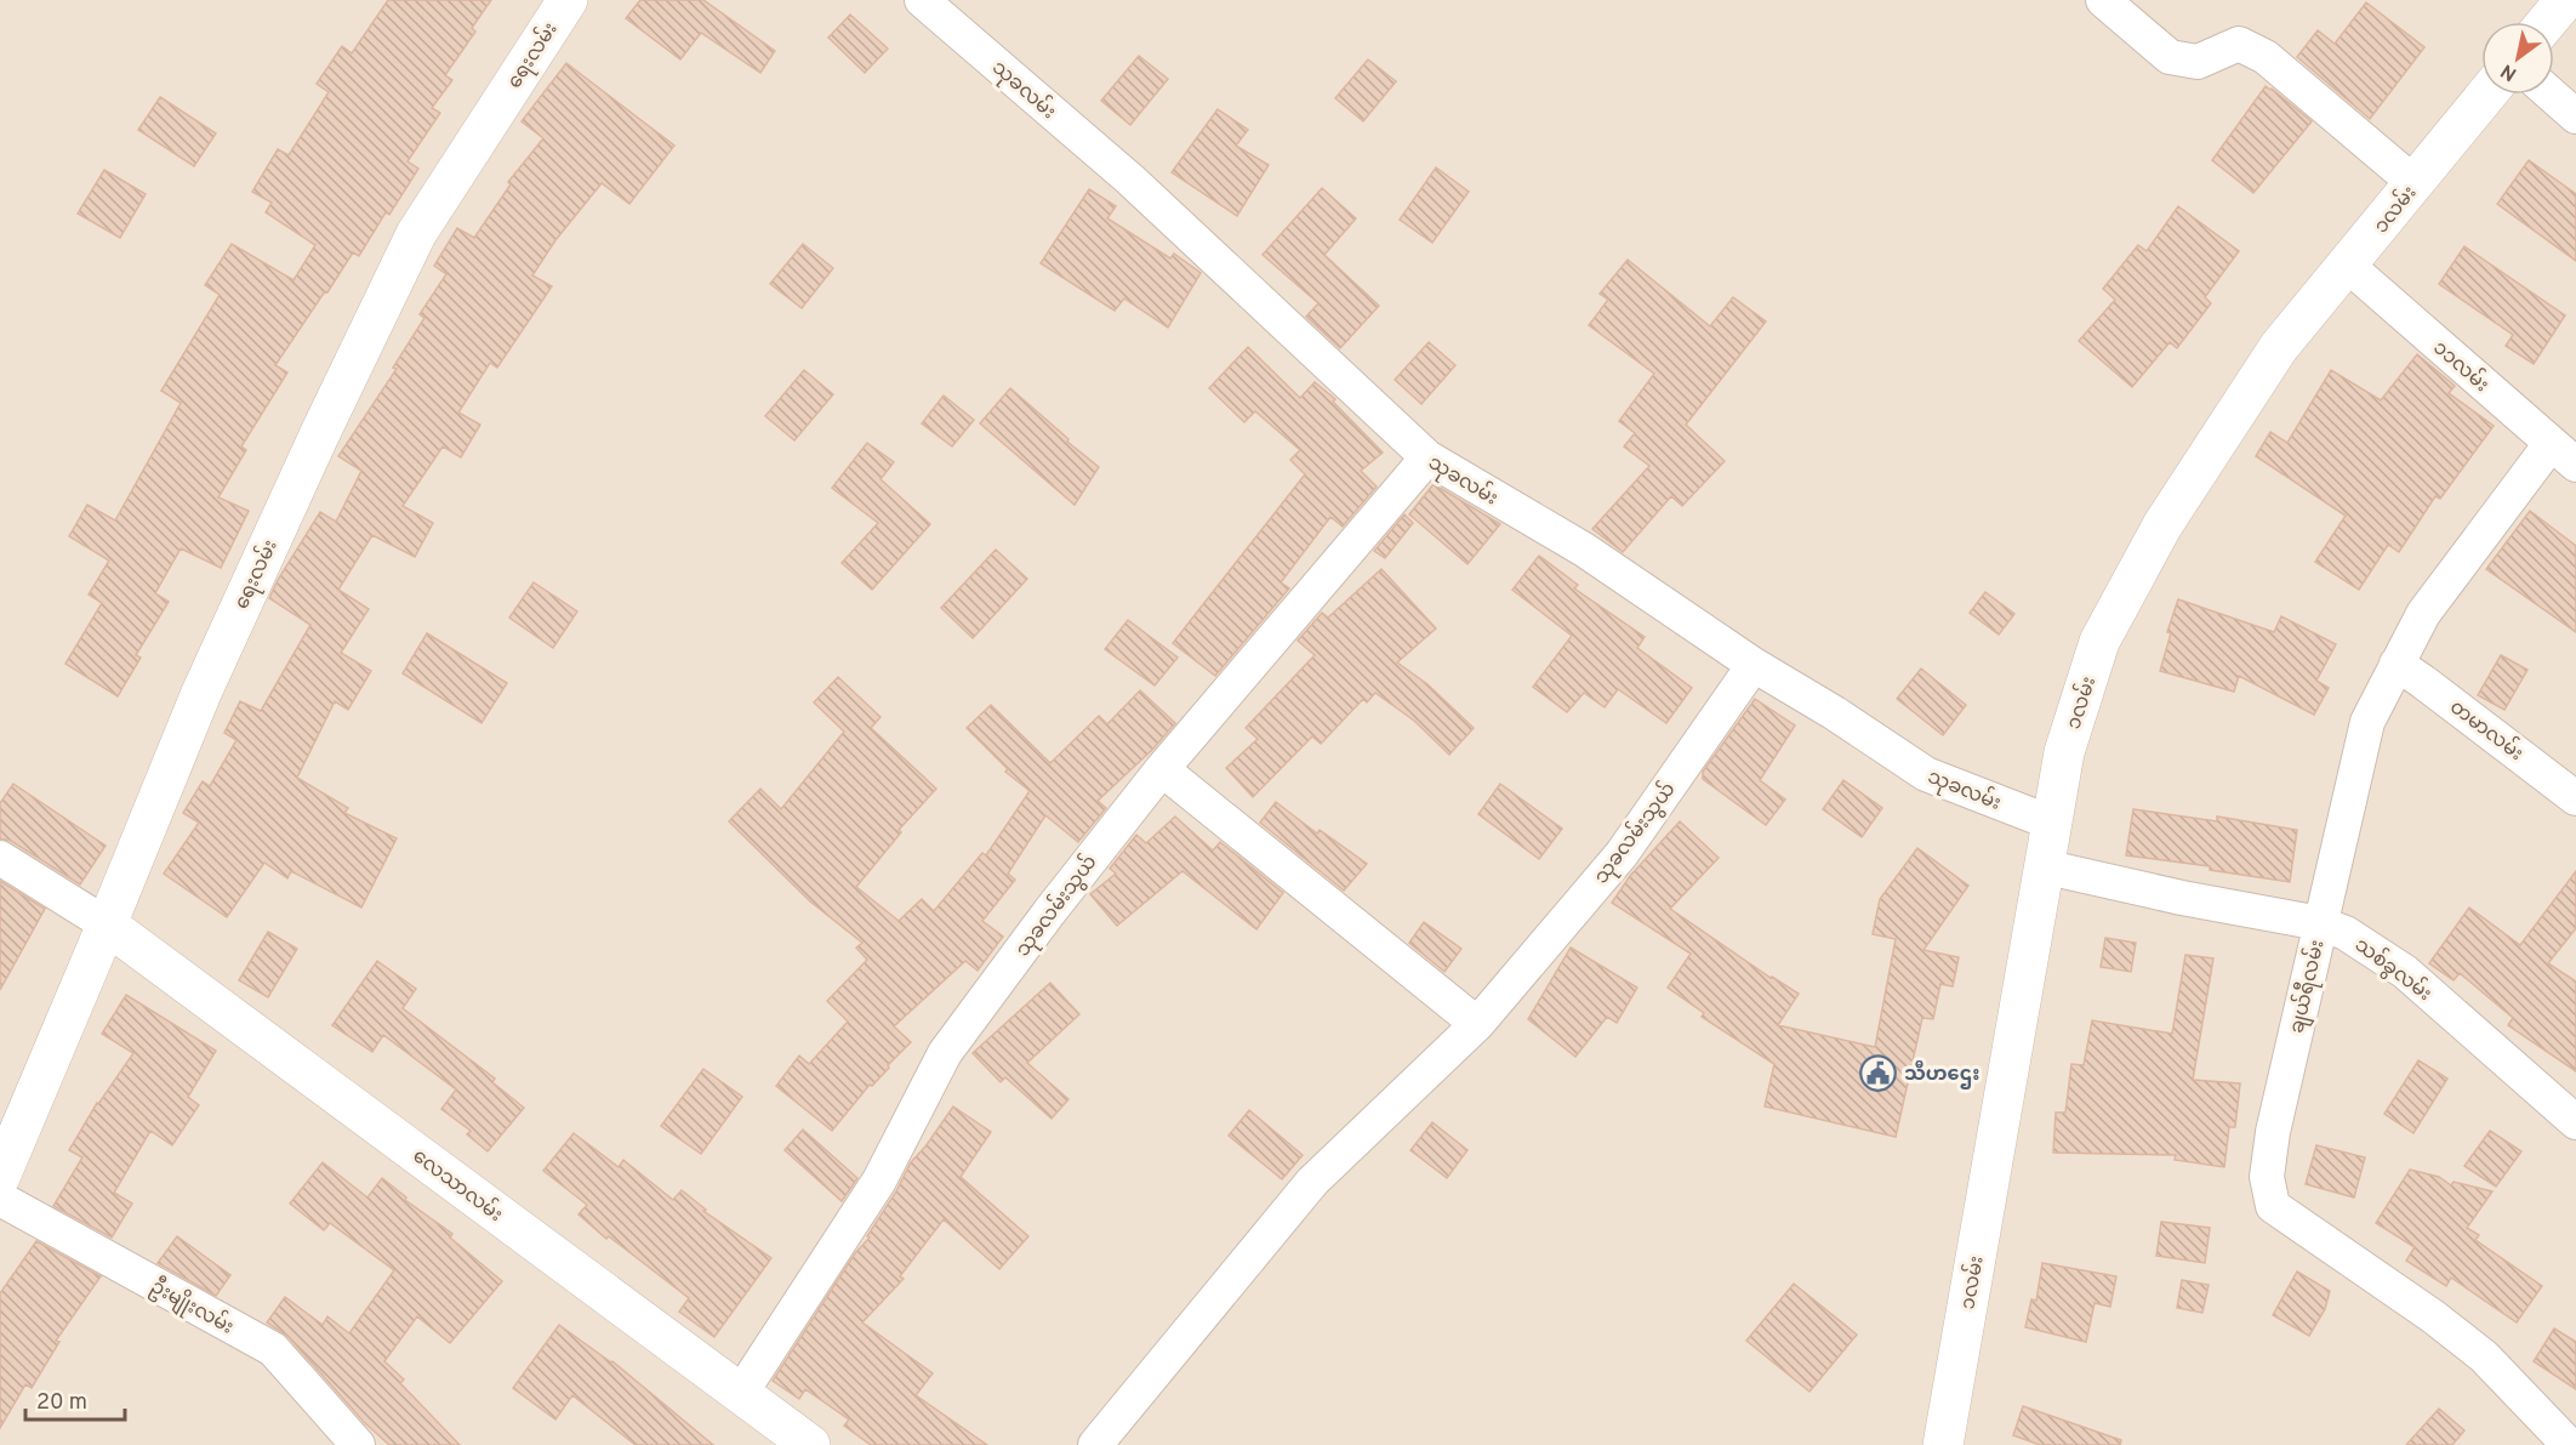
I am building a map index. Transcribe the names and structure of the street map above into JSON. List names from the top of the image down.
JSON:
{
  "streets": {
    "street": [
      "ရေးလမ်း",
      "သုခလမ်း",
      "၁လမ်း",
      "၁၁လမ်း",
      "တမာလမ်း",
      "သုခလမ်းသွယ်",
      "သစ်ခွလမ်း",
      "ချယ်ရီလမ်း",
      "လေသာလမ်း",
      "ဦးမျိုးလမ်း"
    ]
  },
  "crossings": [
    ["ရေးလမ်း", "လေသာလမ်း"],
    ["သုခလမ်း", "၁လမ်း"],
    ["သုခလမ်း", "သုခလမ်းသွယ်"],
    ["၁လမ်း", "၁၁လမ်း"],
    ["၁လမ်း", "သစ်ခွလမ်း"],
    ["၁၁လမ်း", "ချယ်ရီလမ်း"],
    ["တမာလမ်း", "ချယ်ရီလမ်း"],
    ["သုခလမ်းသွယ်", "လေသာလမ်း"],
    ["သစ်ခွလမ်း", "ချယ်ရီလမ်း"]
  ],
  "places": {
    "public building": ["သီဟဌေး"]
  },
  "scale_bar": "20 m",
  "north": "bottom left"
}
